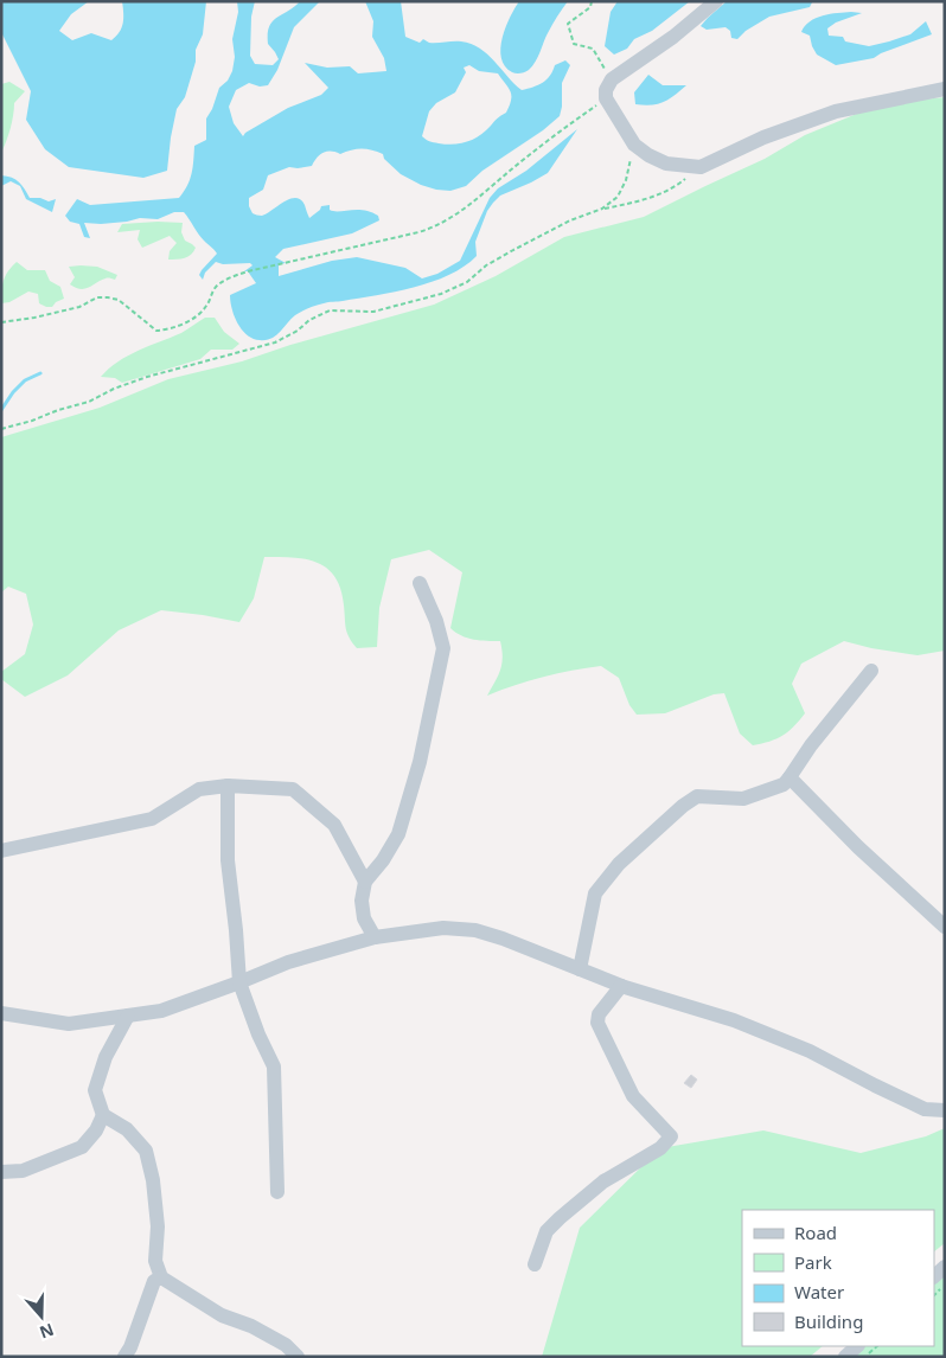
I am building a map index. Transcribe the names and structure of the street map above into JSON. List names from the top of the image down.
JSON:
{
  "legend": [
    "Road",
    "Park",
    "Water",
    "Building"
  ],
  "north": "bottom"
}
